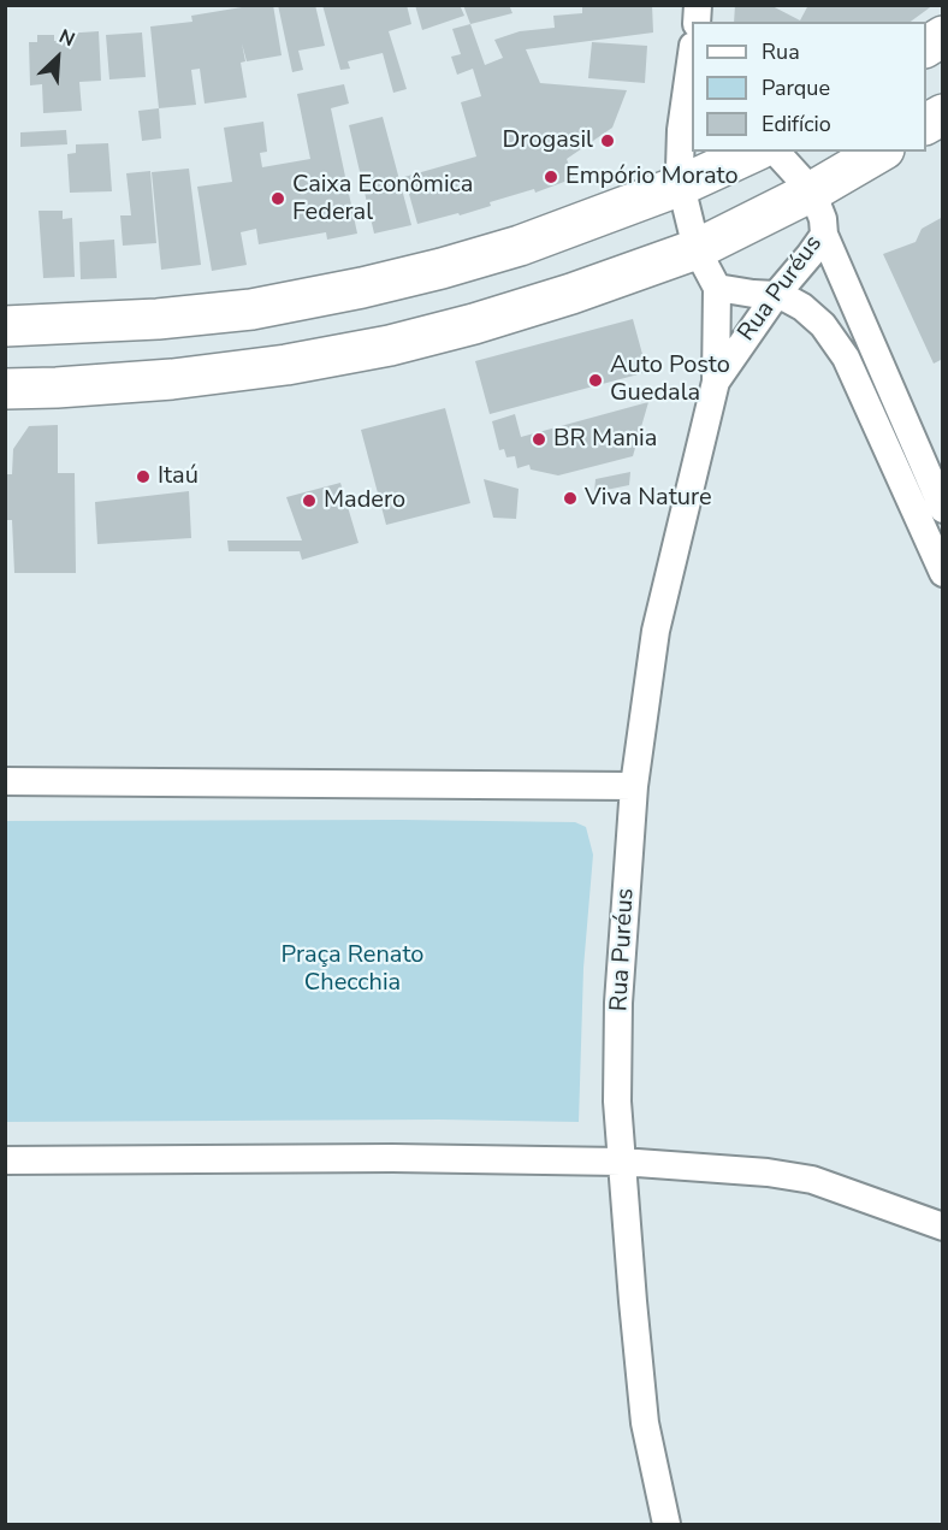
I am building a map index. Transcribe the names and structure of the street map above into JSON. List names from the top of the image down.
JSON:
{
  "streets": {
    "street": ["Rua Puréus"]
  },
  "parks": ["Praça Renato Checchia"],
  "places": [
    "Drogasil",
    "Empório Morato",
    "Caixa Econômica Federal",
    "Auto Posto Guedala",
    "BR Mania",
    "Itaú",
    "Viva Nature",
    "Madero"
  ],
  "legend": ["Rua", "Parque", "Edifício"],
  "north": "top right"
}
